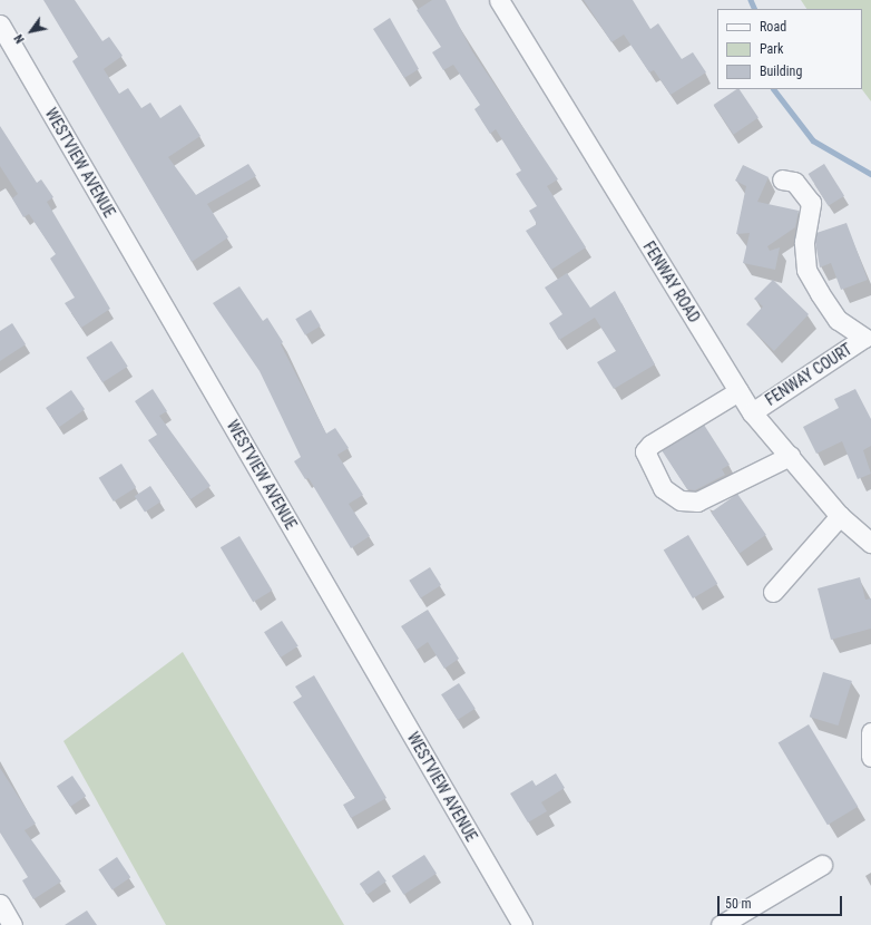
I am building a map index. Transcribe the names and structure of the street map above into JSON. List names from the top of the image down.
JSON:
{
  "streets": {
    "street": ["WESTVIEW AVENUE", "FENWAY ROAD", "FENWAY COURT"]
  },
  "crossings": [
    ["FENWAY ROAD", "FENWAY COURT"]
  ],
  "legend": ["Road", "Park", "Building"],
  "scale_bar": "50 m",
  "north": "bottom left"
}
